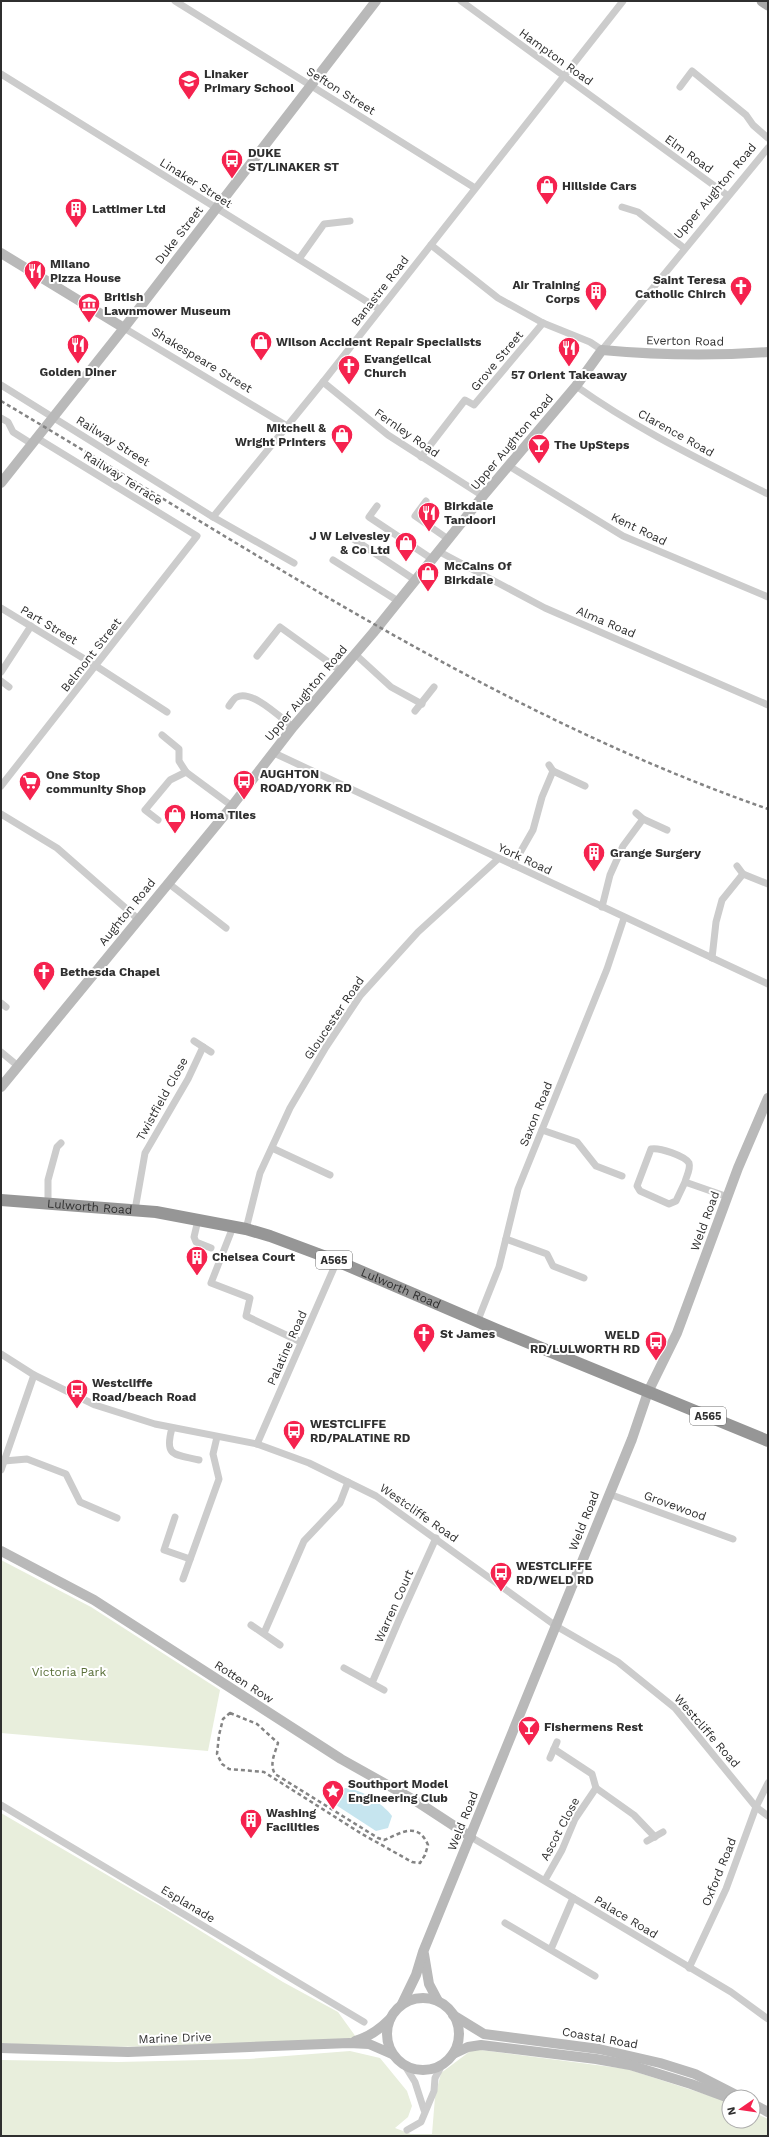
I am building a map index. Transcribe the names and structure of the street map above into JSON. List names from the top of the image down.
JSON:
{
  "streets": {
    "highway": ["Lulworth Road", "A565"],
    "street": [
      "Hampton Road",
      "Sefton Street",
      "Elm Road",
      "Linaker Street",
      "Upper Aughton Road",
      "Duke Street",
      "Banastre Road",
      "Everton Road",
      "Shakespeare Street",
      "Grove Street",
      "Fernley Road",
      "Clarence Road",
      "Railway Street",
      "Railway Terrace",
      "Kent Road",
      "Alma Road",
      "Part Street",
      "Belmont Street",
      "York Road",
      "Aughton Road",
      "Gloucester Road",
      "Twistfield Close",
      "Saxon Road",
      "Weld Road",
      "Palatine Road",
      "Grovewood",
      "Westcliffe Road",
      "Warren Court",
      "Rotten Row",
      "Ascot Close",
      "Oxford Road",
      "Esplanade",
      "Palace Road",
      "Marine Drive",
      "Coastal Road"
    ]
  },
  "crossings": [
    ["Hampton Road", "Elm Road"],
    ["Hampton Road", "Banastre Road"],
    ["Sefton Street", "Duke Street"],
    ["Sefton Street", "Banastre Road"],
    ["Elm Road", "Upper Aughton Road"],
    ["Linaker Street", "Duke Street"],
    ["Linaker Street", "Banastre Road"],
    ["Upper Aughton Road", "Everton Road"],
    ["Upper Aughton Road", "Fernley Road"],
    ["Upper Aughton Road", "Clarence Road"],
    ["Upper Aughton Road", "Kent Road"],
    ["Upper Aughton Road", "Alma Road"],
    ["Upper Aughton Road", "York Road"],
    ["Upper Aughton Road", "Aughton Road"],
    ["Duke Street", "Shakespeare Street"],
    ["Duke Street", "Railway Street"],
    ["Duke Street", "Railway Terrace"],
    ["Banastre Road", "Shakespeare Street"],
    ["Banastre Road", "Fernley Road"],
    ["Banastre Road", "Railway Street"],
    ["Grove Street", "Fernley Road"],
    ["Railway Terrace", "Belmont Street"],
    ["Part Street", "Belmont Street"],
    ["York Road", "Aughton Road"],
    ["York Road", "Gloucester Road"],
    ["York Road", "Saxon Road"],
    ["Gloucester Road", "Lulworth Road"],
    ["Twistfield Close", "Lulworth Road"],
    ["Saxon Road", "Lulworth Road"],
    ["Lulworth Road", "Weld Road"],
    ["Lulworth Road", "A565"],
    ["Lulworth Road", "Palatine Road"],
    ["Weld Road", "A565"],
    ["Weld Road", "Grovewood"],
    ["Weld Road", "Westcliffe Road"],
    ["Weld Road", "Rotten Row"],
    ["Weld Road", "Palace Road"],
    ["Weld Road", "Marine Drive"],
    ["Weld Road", "Coastal Road"],
    ["Palatine Road", "Westcliffe Road"],
    ["Westcliffe Road", "Warren Court"],
    ["Westcliffe Road", "Oxford Road"],
    ["Rotten Row", "Palace Road"],
    ["Ascot Close", "Palace Road"],
    ["Oxford Road", "Palace Road"],
    ["Marine Drive", "Coastal Road"]
  ],
  "parks": ["Victoria Park"],
  "places": {
    "school or university": ["Linaker Primary School"],
    "bus stop": [
      "DUKE ST/LINAKER ST",
      "AUGHTON ROAD/YORK RD",
      "WELD RD/LULWORTH RD",
      "Westcliffe Road/beach Road",
      "WESTCLIFFE RD/PALATINE RD",
      "WESTCLIFFE RD/WELD RD"
    ],
    "shop": [
      "Hillside Cars",
      "Wilson Accident Repair Specialists",
      "Mitchell & Wright Printers",
      "J W Leivesley & Co Ltd",
      "McCains Of Birkdale",
      "Homa Tiles"
    ],
    "building": [
      "Lattimer Ltd",
      "Air Training Corps",
      "Grange Surgery",
      "Chelsea Court",
      "Washing Facilities"
    ],
    "restaurant": [
      "Milano Pizza House",
      "Golden Diner",
      "57 Orient Takeaway",
      "Birkdale Tandoori"
    ],
    "church": [
      "Saint Teresa Catholic Chirch",
      "Evangelical Church",
      "Bethesda Chapel",
      "St James"
    ],
    "museum": ["British Lawnmower Museum"],
    "bar": ["The UpSteps", "Fishermens Rest"],
    "supermarket": ["One Stop community Shop"],
    "place": ["Southport Model Engineering Club"]
  },
  "north": "left"
}
